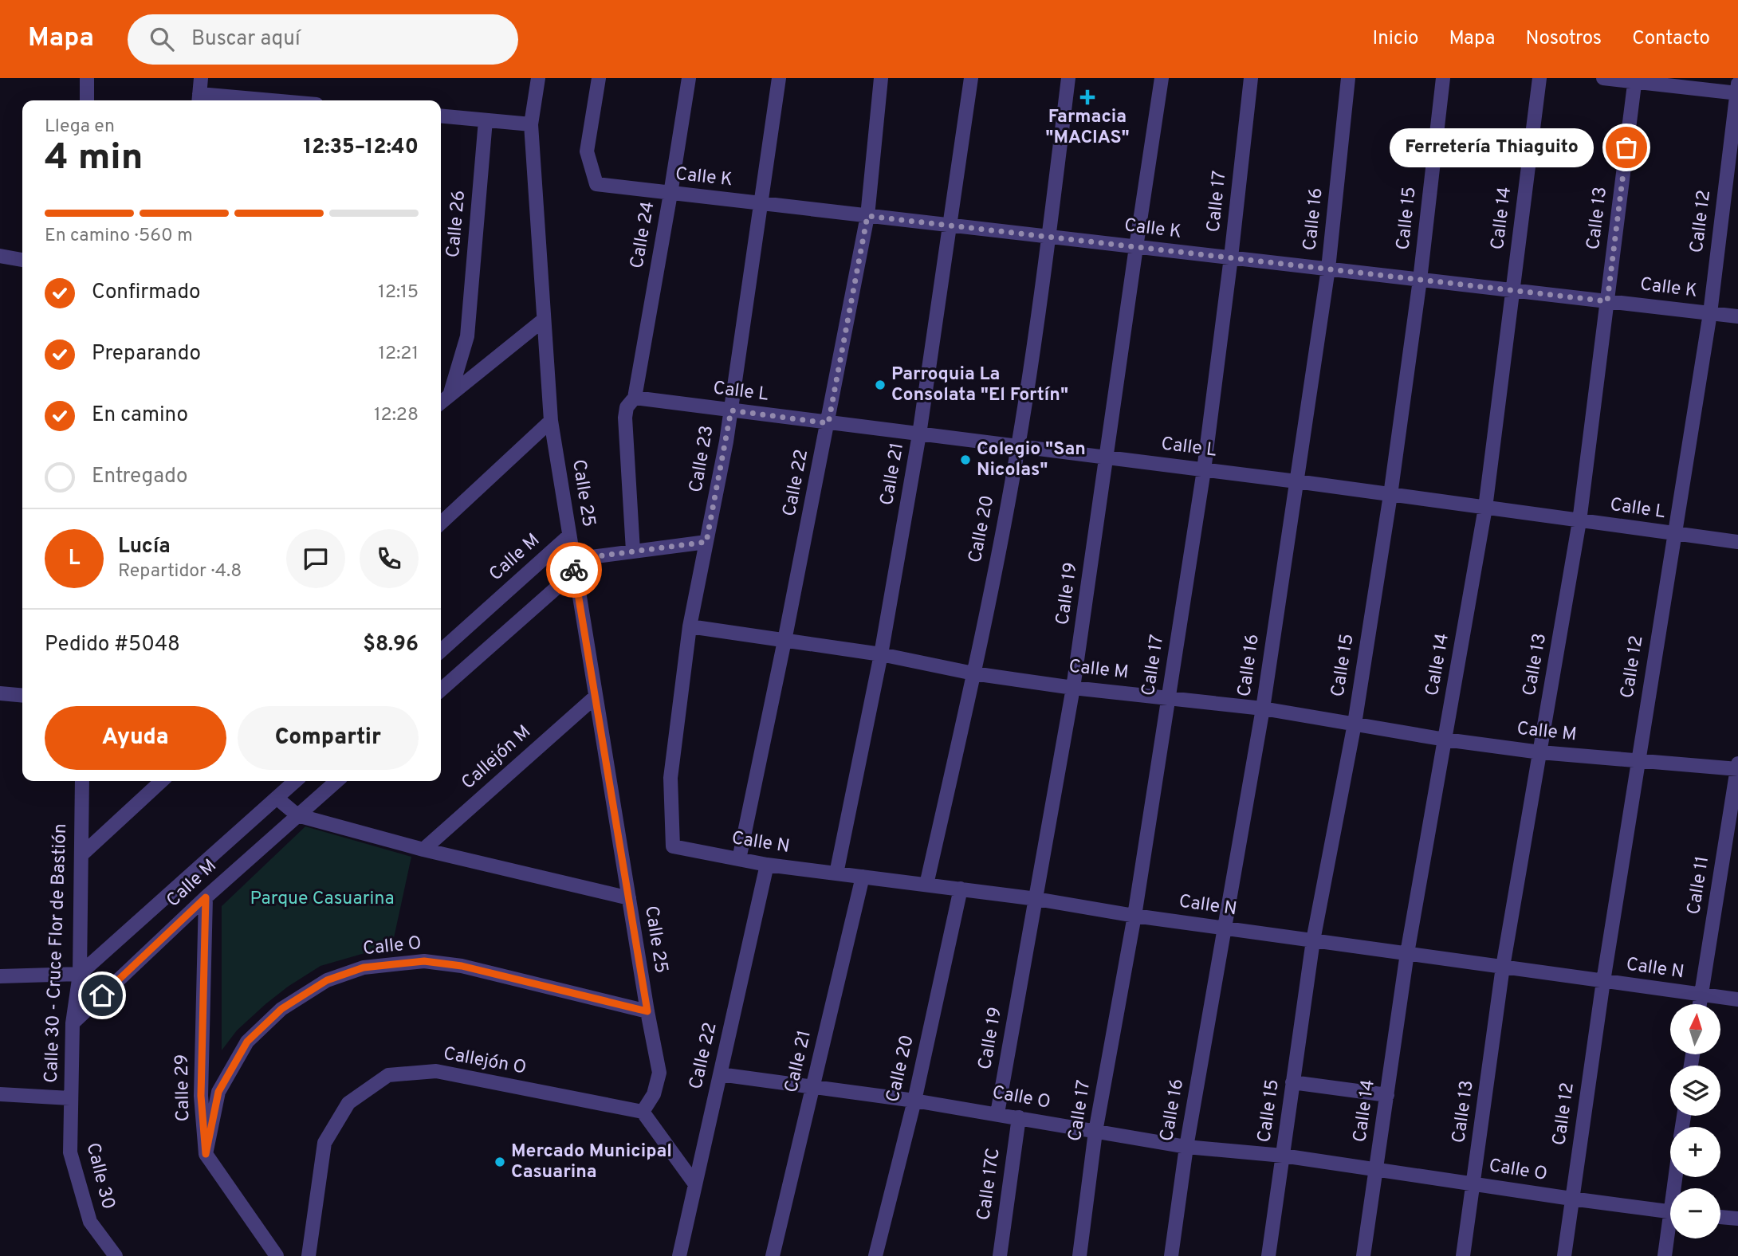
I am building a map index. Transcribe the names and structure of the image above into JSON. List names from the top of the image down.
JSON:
{
  "streets": {
    "street": [
      "Calle K",
      "Calle 17",
      "Calle 15",
      "Calle 14",
      "Calle 13",
      "Calle 16",
      "Calle 12",
      "Calle 26",
      "Calle 24",
      "Calle L",
      "Calle 23",
      "Calle 21",
      "Calle 22",
      "Calle 25",
      "Calle 20",
      "Calle M",
      "Calle 19",
      "Callejón M",
      "Calle N",
      "Calle 11",
      "Calle O",
      "Calle 30 - Cruce Flor de Bastión",
      "Callejón O",
      "Calle 29",
      "Calle 30",
      "Calle 17C"
    ]
  },
  "crossings": [
    ["Calle K", "Calle 17"],
    ["Calle K", "Calle 15"],
    ["Calle K", "Calle 14"],
    ["Calle K", "Calle 13"],
    ["Calle K", "Calle 16"],
    ["Calle K", "Calle 12"],
    ["Calle K", "Calle 24"],
    ["Calle K", "Calle 23"],
    ["Calle K", "Calle 21"],
    ["Calle K", "Calle 22"],
    ["Calle K", "Calle 20"],
    ["Calle K", "Calle 19"],
    ["Calle 17", "Calle L"],
    ["Calle 17", "Calle M"],
    ["Calle 17", "Calle N"],
    ["Calle 17", "Calle O"],
    ["Calle 15", "Calle L"],
    ["Calle 15", "Calle M"],
    ["Calle 15", "Calle N"],
    ["Calle 15", "Calle O"],
    ["Calle 14", "Calle L"],
    ["Calle 14", "Calle M"],
    ["Calle 14", "Calle N"],
    ["Calle 14", "Calle O"],
    ["Calle 13", "Calle L"],
    ["Calle 13", "Calle M"],
    ["Calle 13", "Calle N"],
    ["Calle 13", "Calle O"],
    ["Calle 16", "Calle L"],
    ["Calle 16", "Calle M"],
    ["Calle 16", "Calle N"],
    ["Calle 16", "Calle O"],
    ["Calle 12", "Calle L"],
    ["Calle 12", "Calle M"],
    ["Calle 12", "Calle N"],
    ["Calle 12", "Calle O"],
    ["Calle 24", "Calle L"],
    ["Calle L", "Calle 23"],
    ["Calle L", "Calle 21"],
    ["Calle L", "Calle 22"],
    ["Calle L", "Calle 20"],
    ["Calle L", "Calle 19"],
    ["Calle 23", "Calle M"],
    ["Calle 23", "Calle N"],
    ["Calle 21", "Calle M"],
    ["Calle 21", "Calle N"],
    ["Calle 21", "Calle O"],
    ["Calle 22", "Calle M"],
    ["Calle 22", "Calle N"],
    ["Calle 22", "Calle O"],
    ["Calle 25", "Calle M"],
    ["Calle 25", "Callejón M"],
    ["Calle 25", "Calle O"],
    ["Calle 20", "Calle M"],
    ["Calle 20", "Calle N"],
    ["Calle 20", "Calle O"],
    ["Calle M", "Calle 19"],
    ["Calle M", "Calle 11"],
    ["Calle M", "Calle 30 - Cruce Flor de Bastión"],
    ["Calle M", "Calle 29"],
    ["Calle 19", "Calle N"],
    ["Calle 19", "Calle O"],
    ["Calle N", "Calle 11"],
    ["Calle O", "Calle 29"],
    ["Calle O", "Calle 17C"],
    ["Calle 30 - Cruce Flor de Bastión", "Calle 30"]
  ],
  "parks": ["Parque Casuarina"],
  "places": {
    "health": ["Farmacia \"MACIAS\""],
    "other": [
      "Ferretería Thiaguito",
      "Parroquia La Consolata \"El Fortín\"",
      "Colegio \"San Nicolas\"",
      "Mercado Municipal Casuarina"
    ]
  },
  "north": "top",
  "page": {
    "header": "Mapa",
    "search": "Buscar aquí",
    "nav": [
      "Inicio",
      "Mapa",
      "Nosotros",
      "Contacto"
    ],
    "heading": ["4 min", "Llega en", "12:35–12:40"],
    "panel": [
      "Lucía",
      "Repartidor · 4.8",
      "Pedido #5048",
      "$8.96"
    ],
    "bubble": "Ferretería Thiaguito",
    "bar": "En camino · 560 m",
    "list": [
      ["Confirmado", "12:15"],
      ["Preparando", "12:21"],
      ["En camino", "12:28"],
      "Entregado"
    ],
    "round": "L",
    "buttons": ["Ayuda", "Compartir"],
    "map_buttons": ["+", "−"]
  }
}
